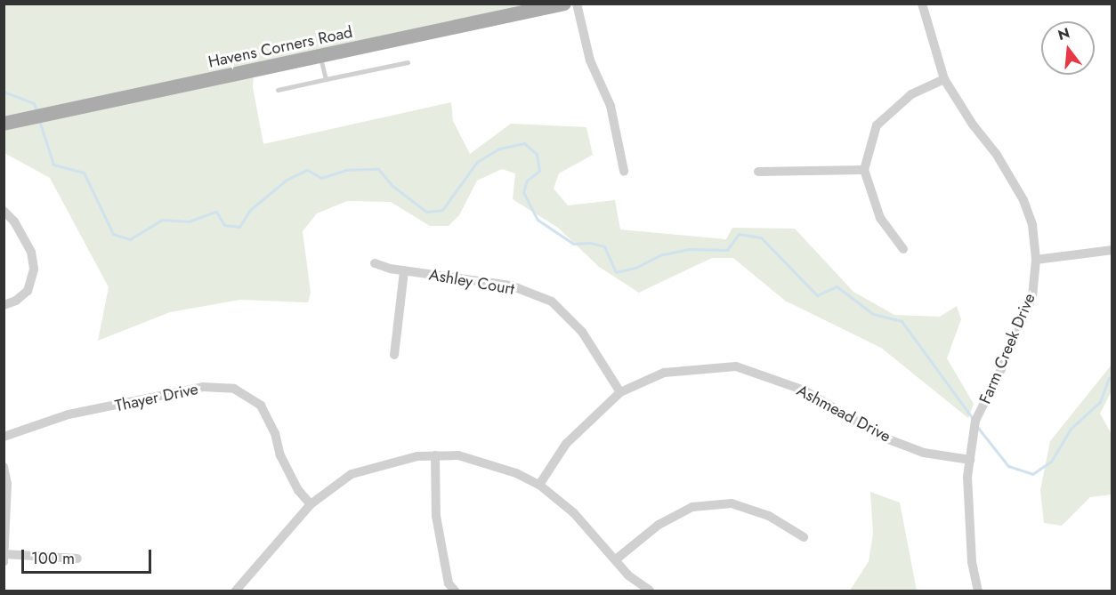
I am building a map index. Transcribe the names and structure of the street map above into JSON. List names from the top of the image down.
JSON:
{
  "streets": {
    "main road": ["Havens Corners Road"],
    "street": [
      "Ashley Court",
      "Farm Creek Drive",
      "Thayer Drive",
      "Ashmead Drive"
    ]
  },
  "crossings": [
    ["Ashley Court", "Ashmead Drive"],
    ["Farm Creek Drive", "Ashmead Drive"]
  ],
  "scale_bar": "100 m",
  "north": "top"
}
